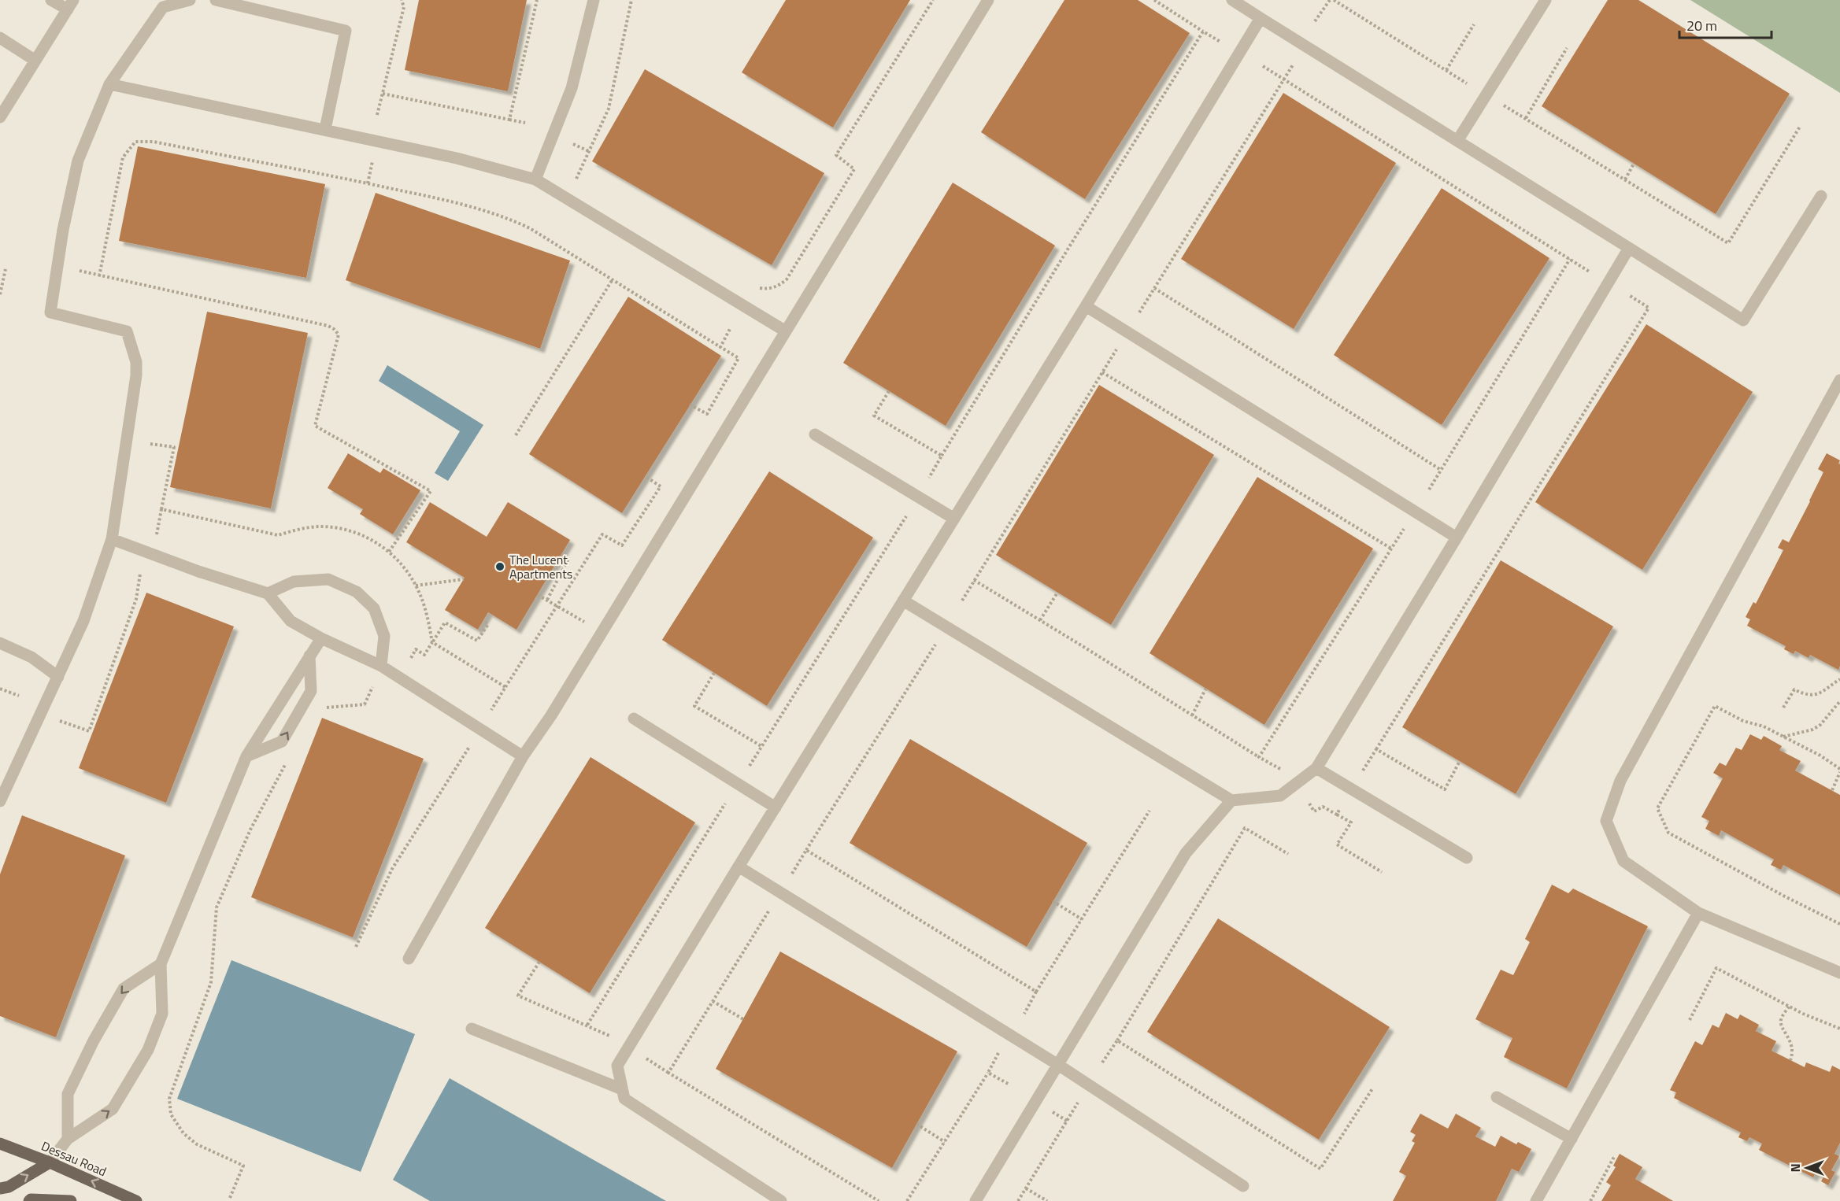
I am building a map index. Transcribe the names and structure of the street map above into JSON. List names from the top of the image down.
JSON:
{
  "streets": {
    "main road": ["Dessau Road"]
  },
  "one_way": ["Dessau Road"],
  "places": ["The Lucent Apartments"],
  "scale_bar": "20 m",
  "north": "left"
}
